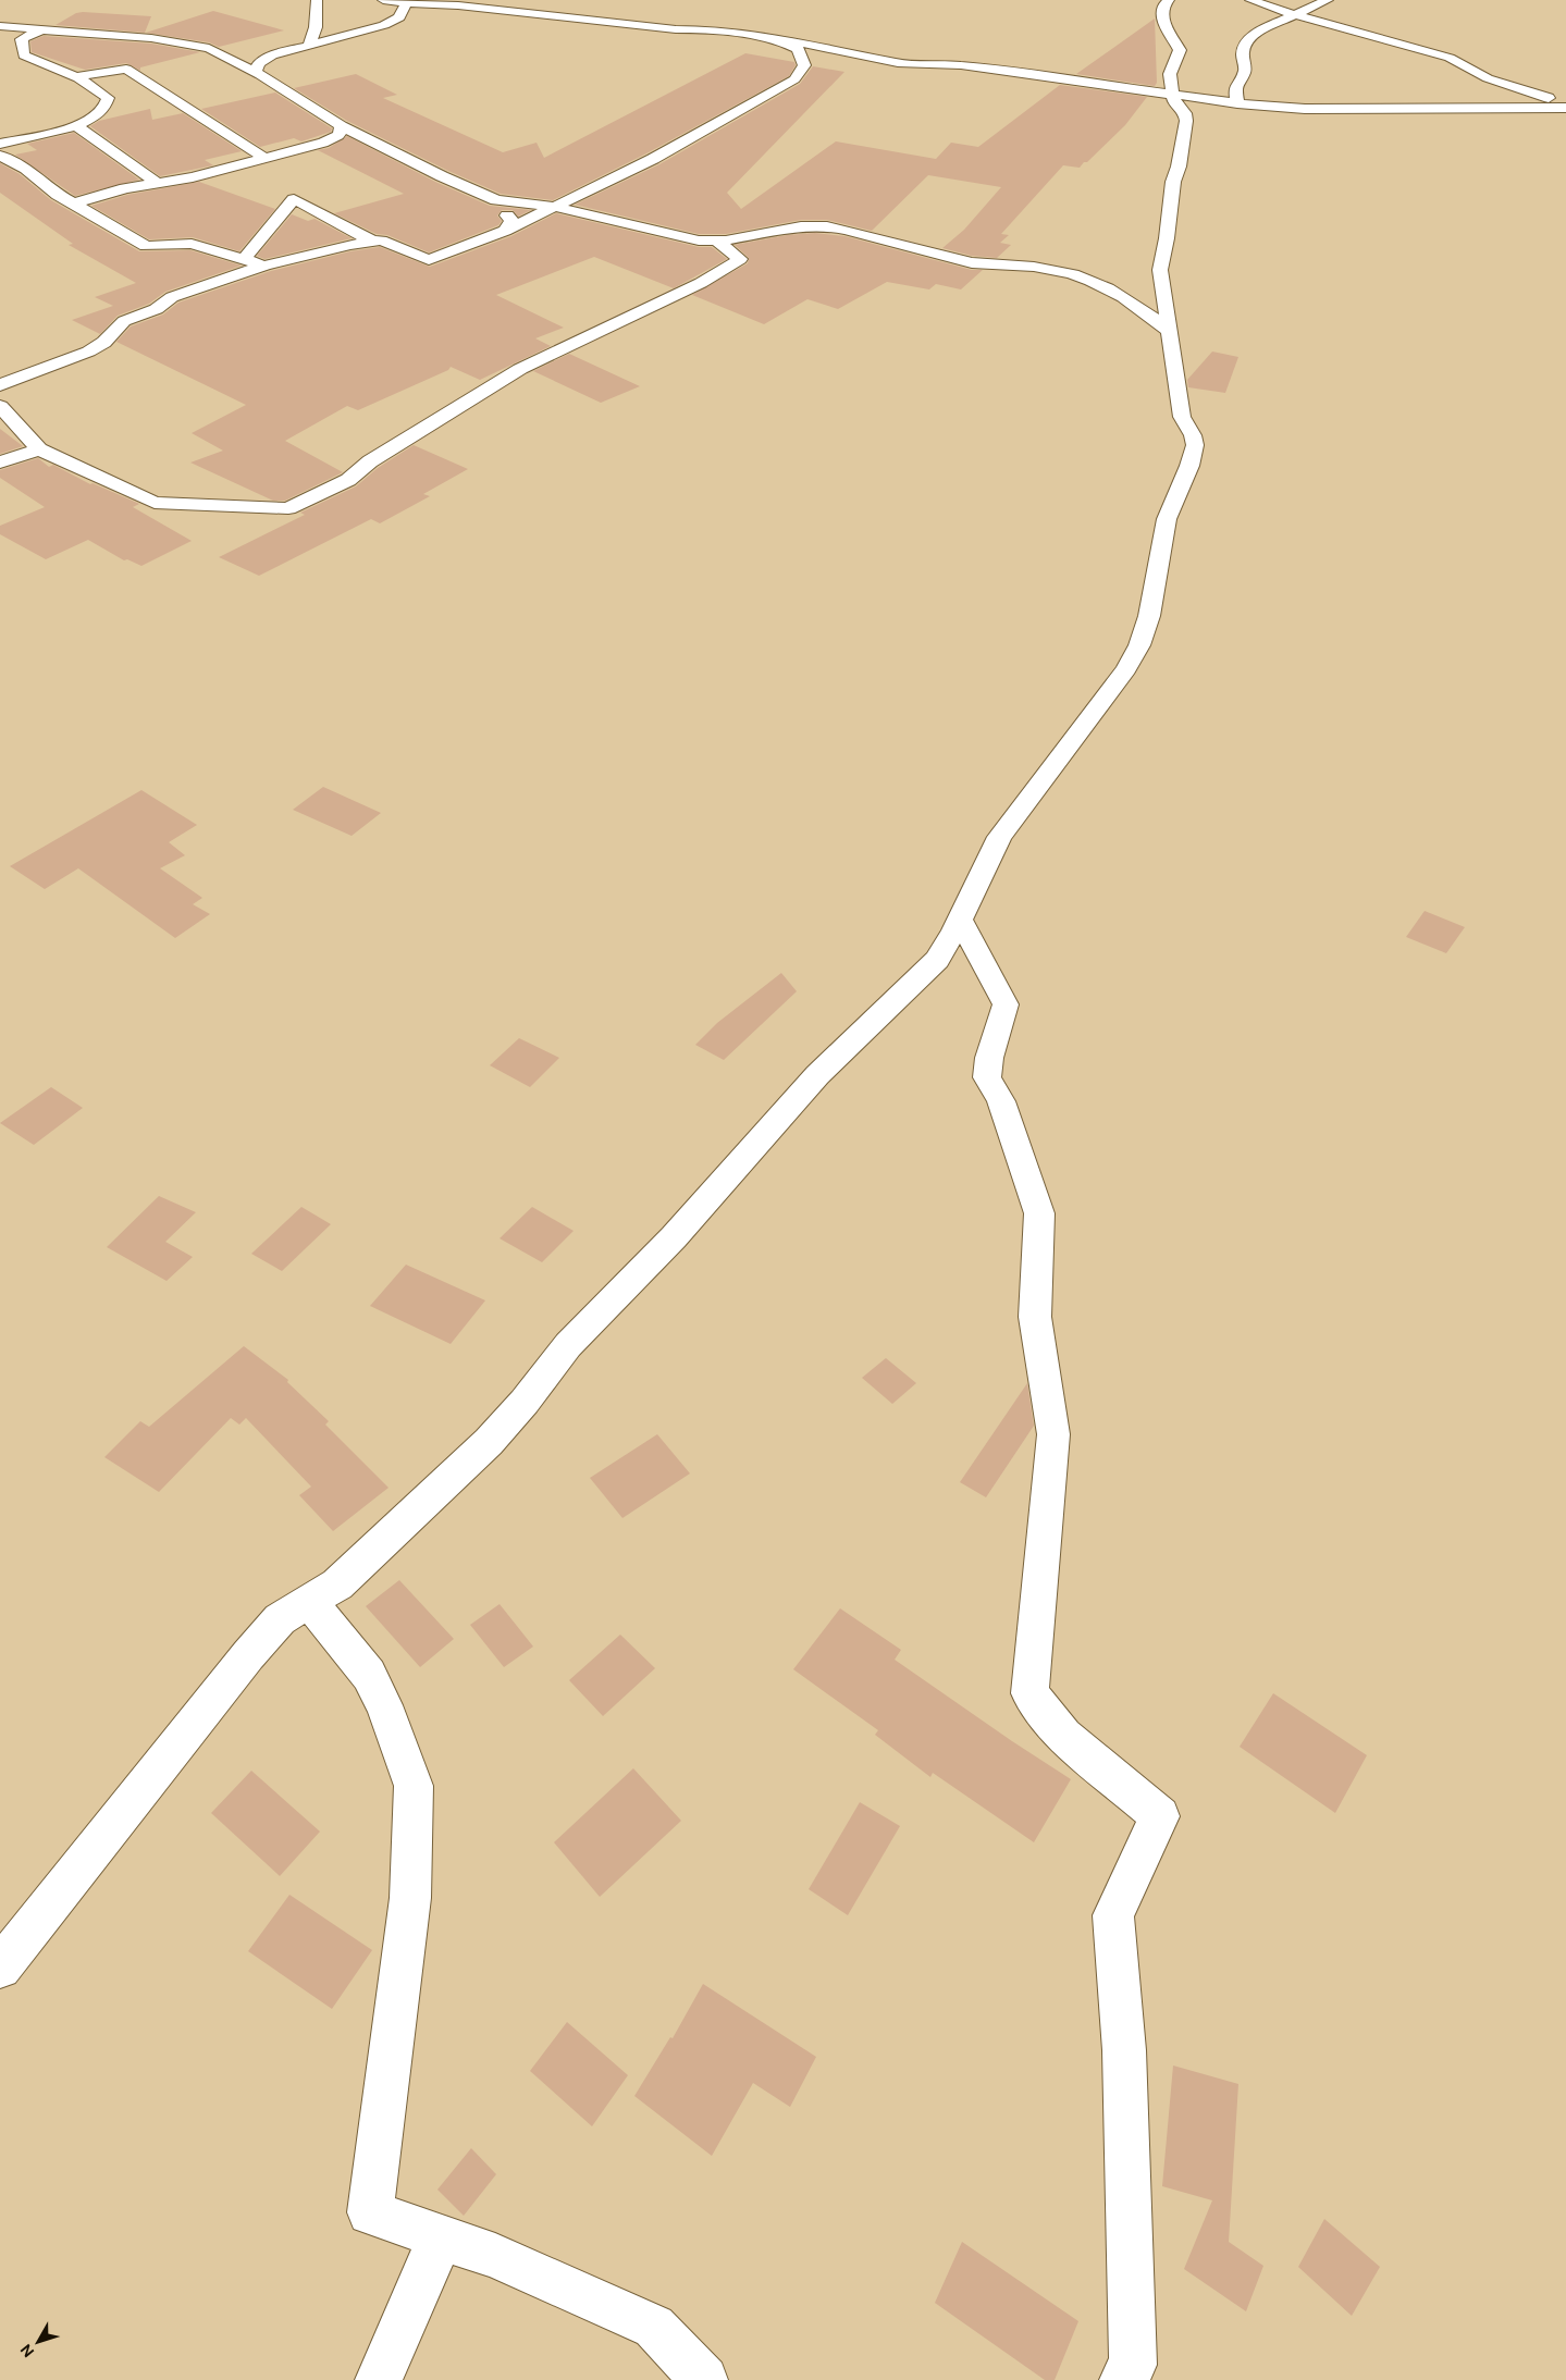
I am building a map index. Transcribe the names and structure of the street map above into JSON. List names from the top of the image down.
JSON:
{
  "north": "bottom left"
}
